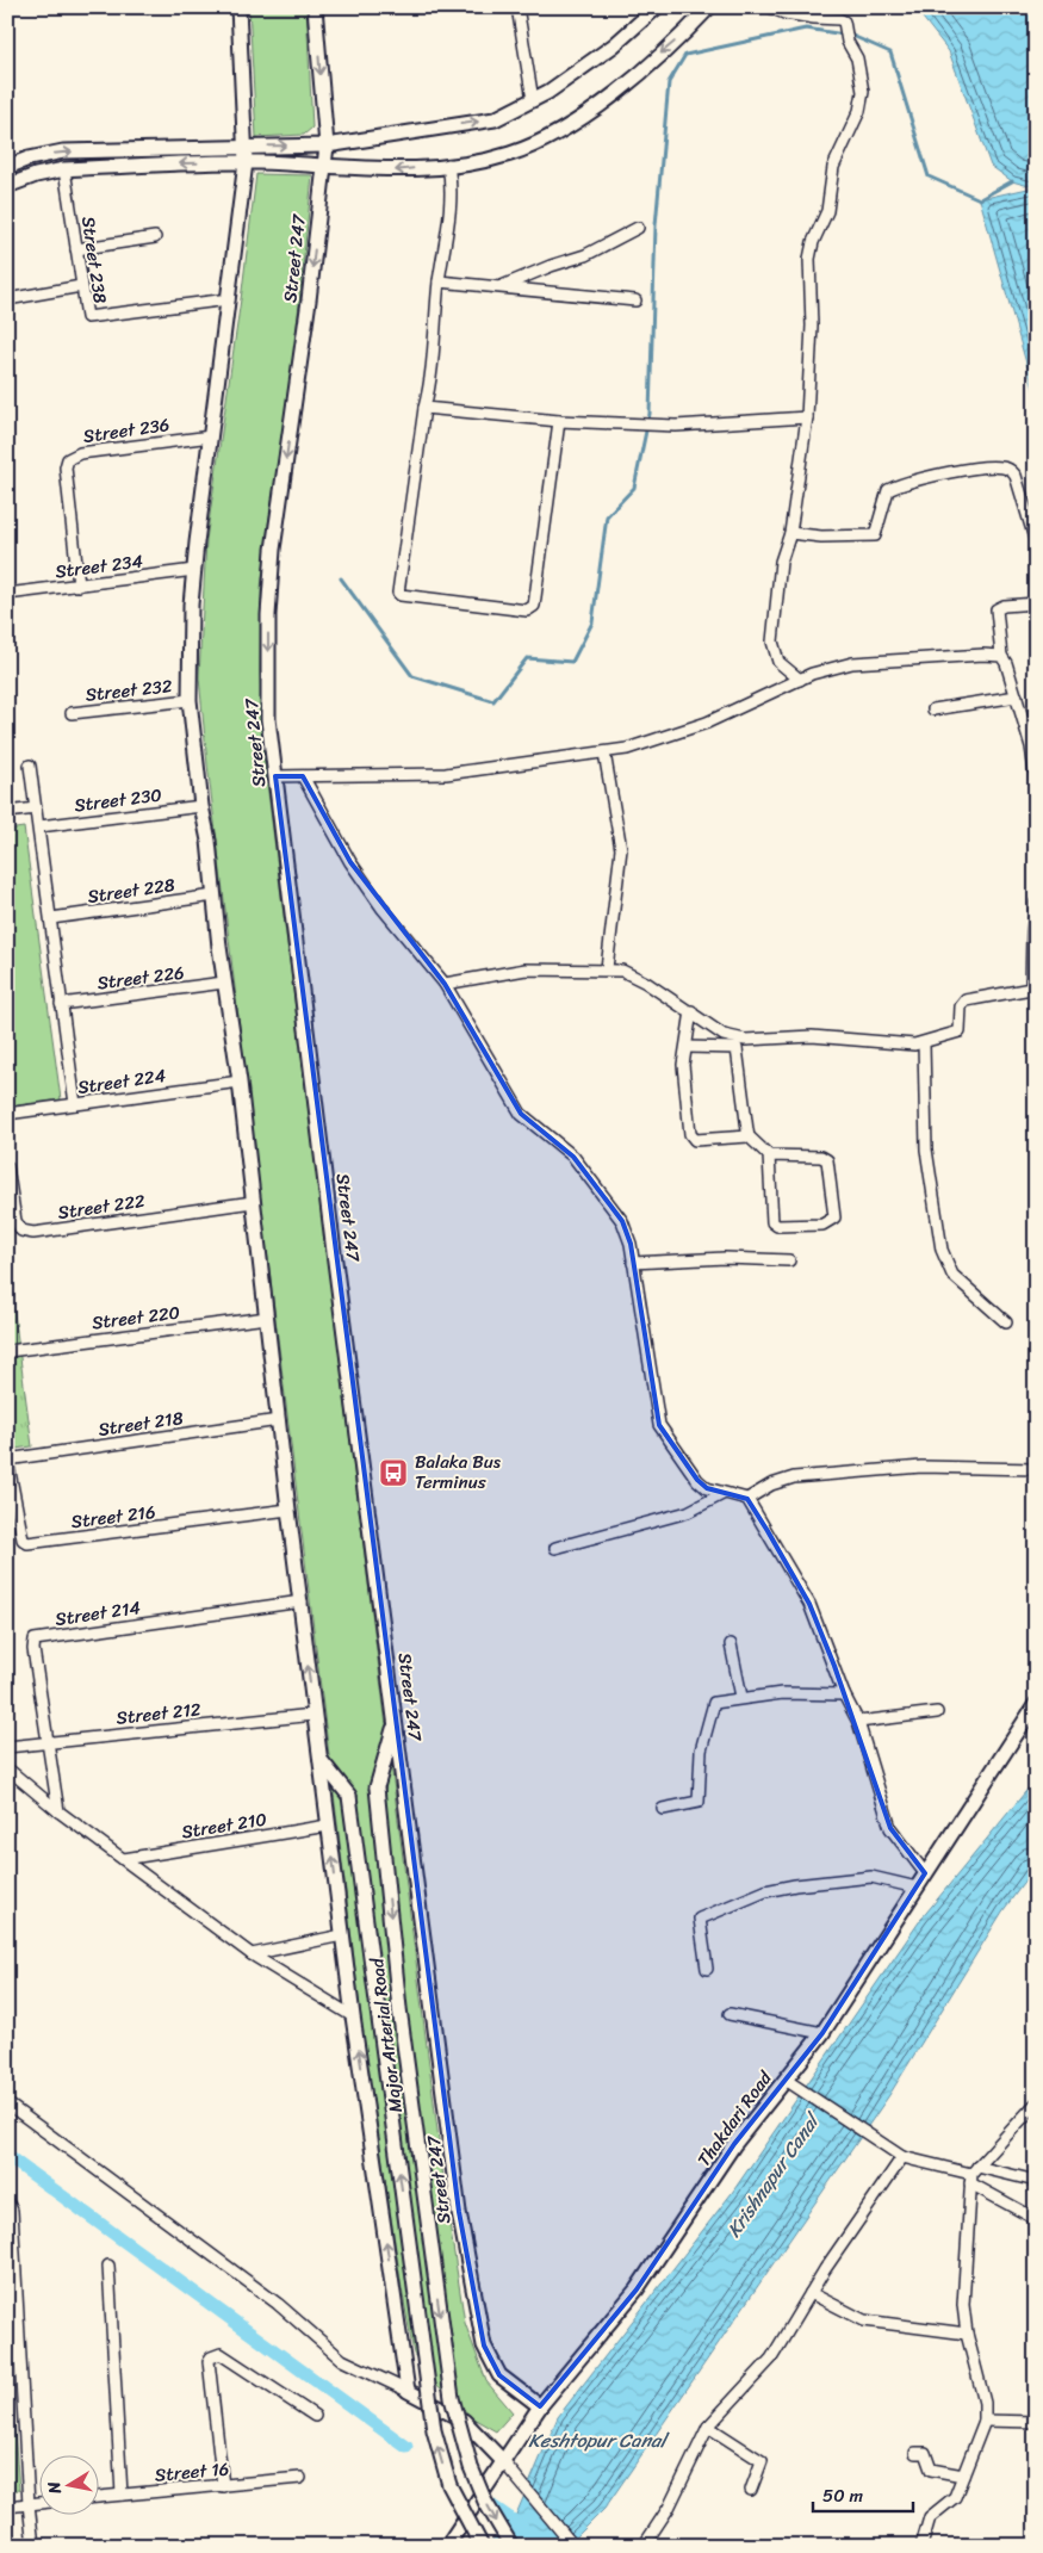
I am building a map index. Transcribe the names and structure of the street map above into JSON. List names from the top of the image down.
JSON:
{
  "streets": {
    "street": [
      "Street 247",
      "Street 238",
      "Street 236",
      "Street 234",
      "Street 232",
      "Street 230",
      "Street 228",
      "Street 226",
      "Street 224",
      "Street 222",
      "Street 220",
      "Street 218",
      "Street 216",
      "Street 214",
      "Street 212",
      "Street 210",
      "Major Arterial Road",
      "Thakdari Road",
      "Street 16"
    ]
  },
  "crossings": [
    ["Street 247", "Major Arterial Road"],
    ["Street 247", "Thakdari Road"],
    ["Street 236", "Street 234"],
    ["Street 218", "Street 216"],
    ["Street 214", "Street 212"]
  ],
  "water": ["Krishnapur Canal", "Keshtopur Canal"],
  "places": {
    "bus stop": ["Balaka Bus Terminus"]
  },
  "scale_bar": "50 m",
  "north": "left"
}
